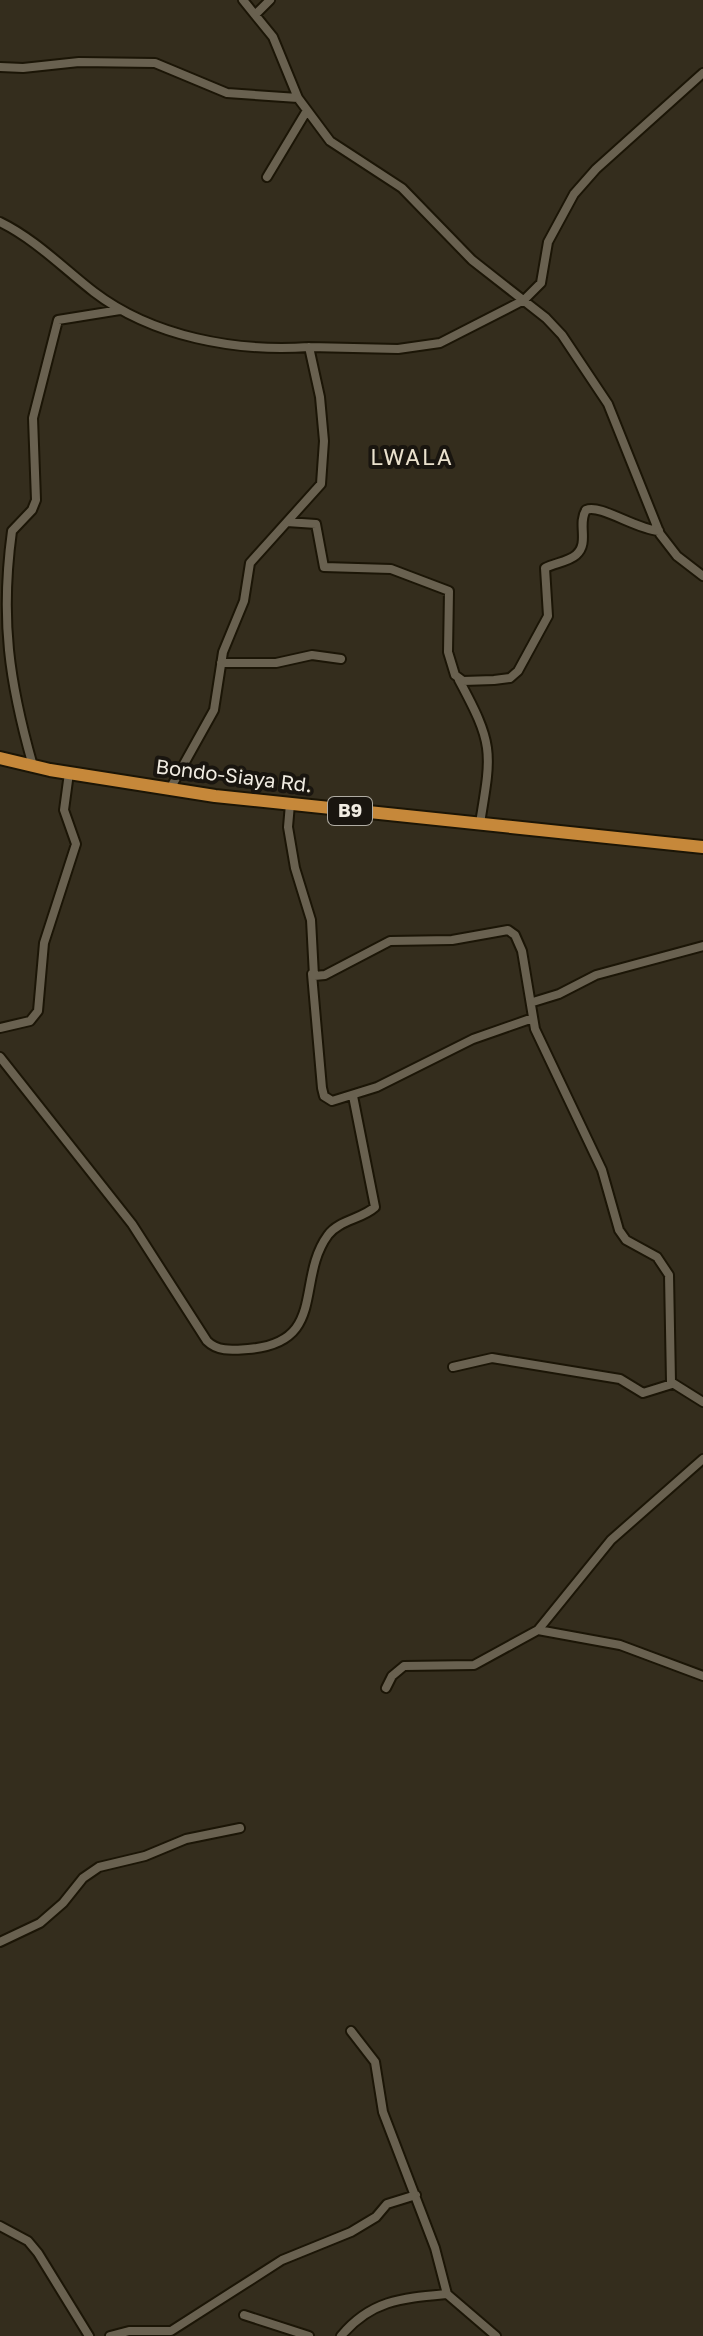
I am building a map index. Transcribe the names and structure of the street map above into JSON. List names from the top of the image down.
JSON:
{
  "streets": {
    "highway": ["Bondo-Siaya Rd.", "B9"]
  },
  "districts": ["LWALA"]
}
